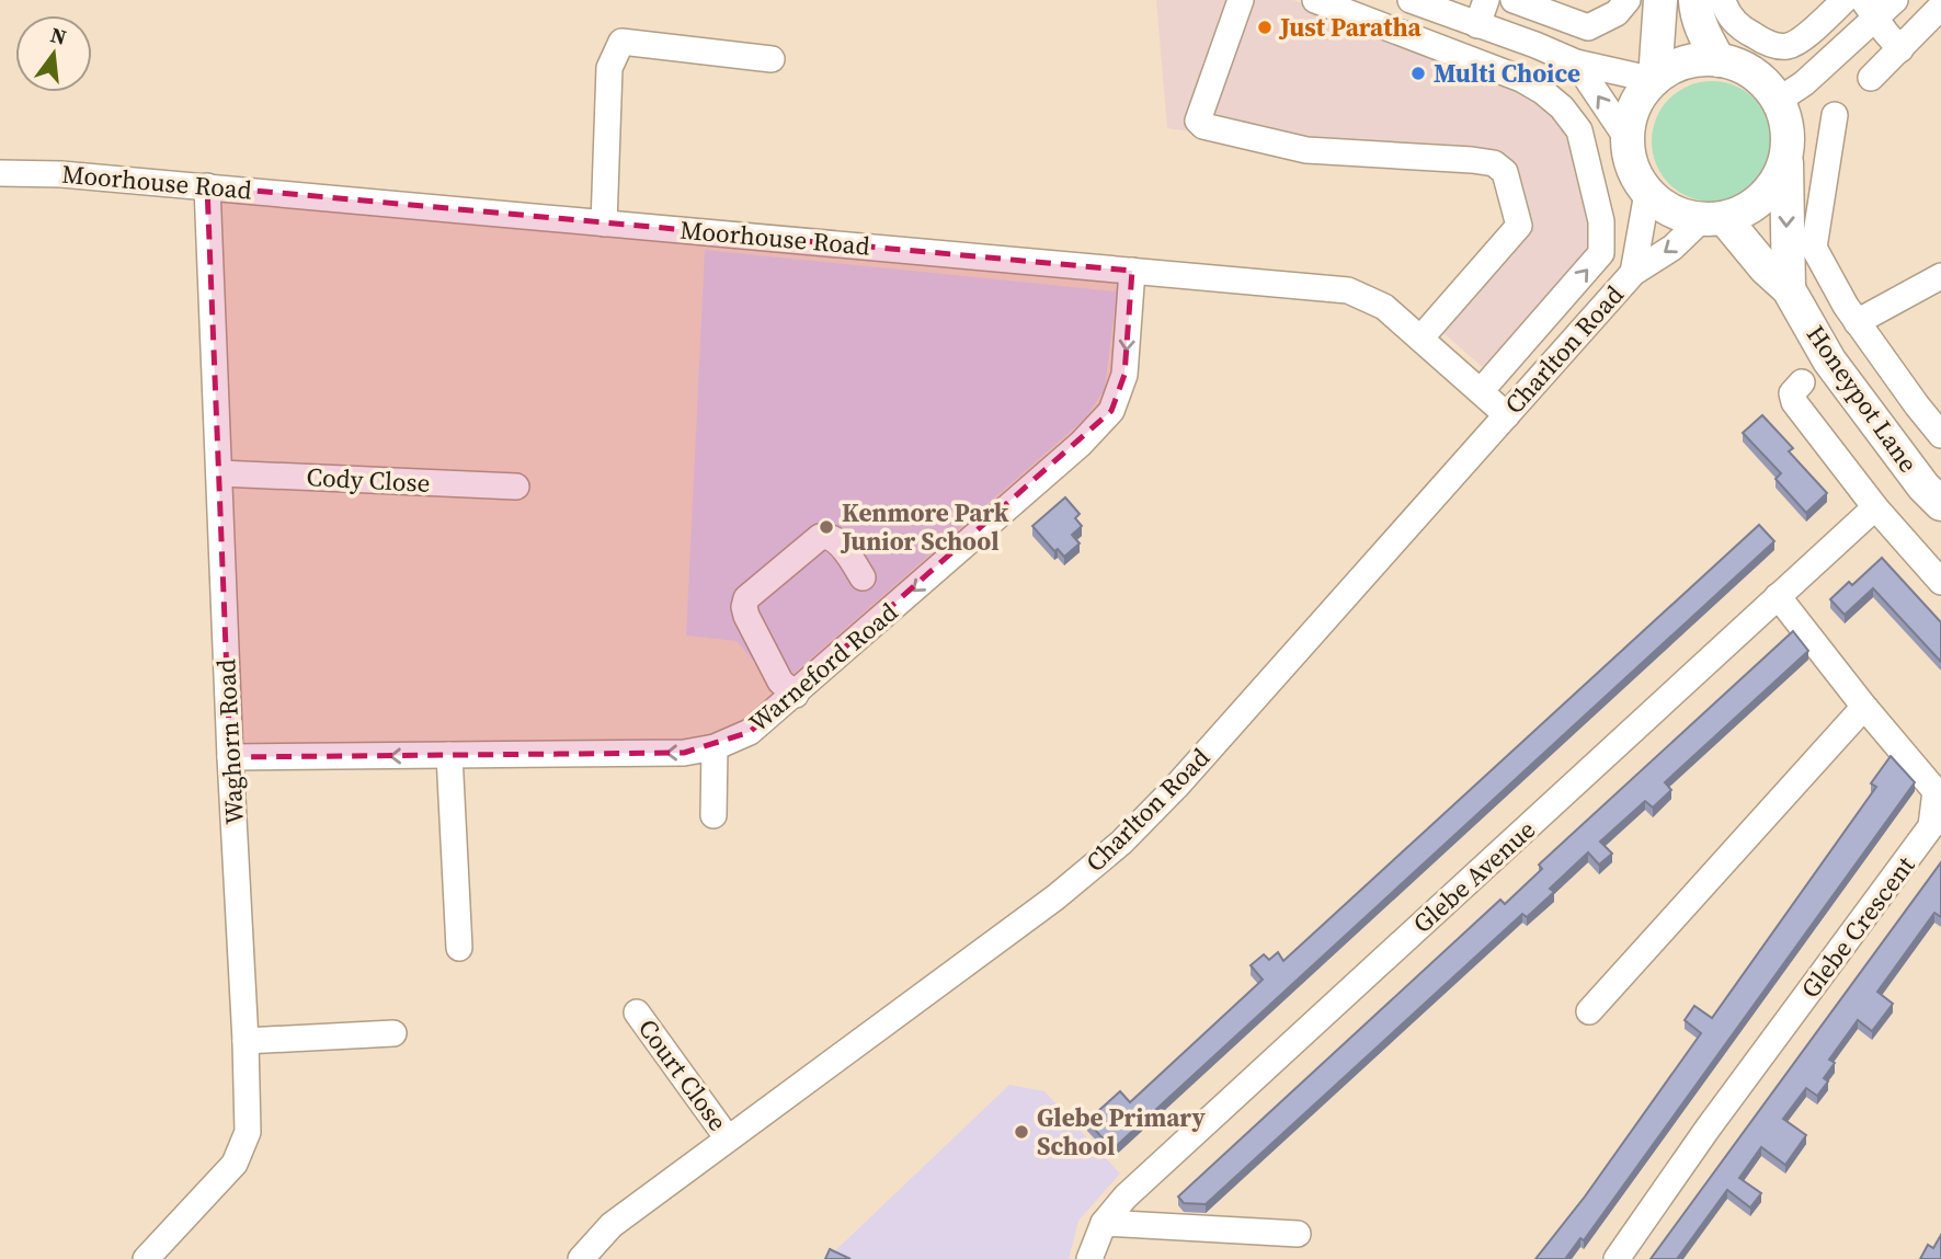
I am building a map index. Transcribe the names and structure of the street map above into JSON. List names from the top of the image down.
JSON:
{
  "streets": {
    "main road": ["Honeypot Lane"],
    "street": [
      "Moorhouse Road",
      "Charlton Road",
      "Cody Close",
      "Warneford Road",
      "Waghorn Road",
      "Glebe Avenue",
      "Glebe Crescent",
      "Court Close"
    ]
  },
  "crossings": [
    ["Moorhouse Road", "Charlton Road"],
    ["Moorhouse Road", "Warneford Road"],
    ["Moorhouse Road", "Waghorn Road"],
    ["Charlton Road", "Honeypot Lane"],
    ["Charlton Road", "Court Close"],
    ["Honeypot Lane", "Glebe Avenue"],
    ["Cody Close", "Waghorn Road"],
    ["Warneford Road", "Waghorn Road"],
    ["Glebe Avenue", "Glebe Crescent"]
  ],
  "one_way": ["Warneford Road"],
  "places": [
    "Just Paratha",
    "Multi Choice",
    "Kenmore Park Junior School",
    "Glebe Primary School"
  ],
  "north": "top"
}
